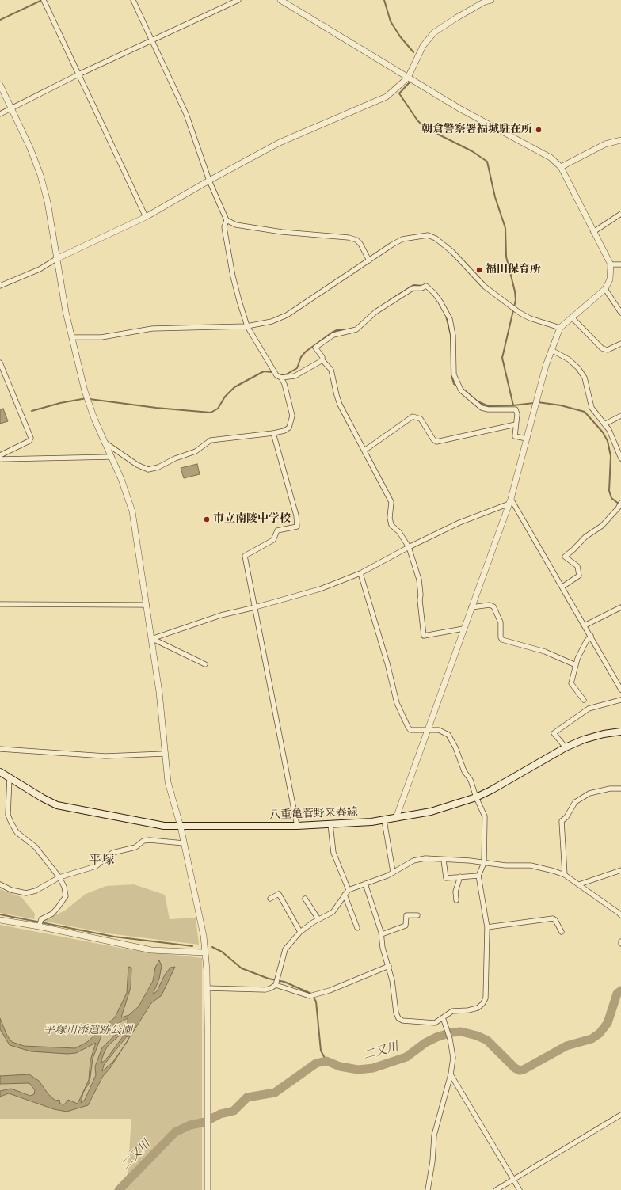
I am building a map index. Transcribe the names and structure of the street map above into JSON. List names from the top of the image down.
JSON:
{
  "streets": {
    "main road": ["八重亀菅野来春線"]
  },
  "districts": ["平塚"],
  "water": ["二又川"],
  "parks": ["平塚川添遺跡公園"],
  "places": ["朝倉警察署福城駐在所", "福田保育所", "市立南陵中学校"]
}
